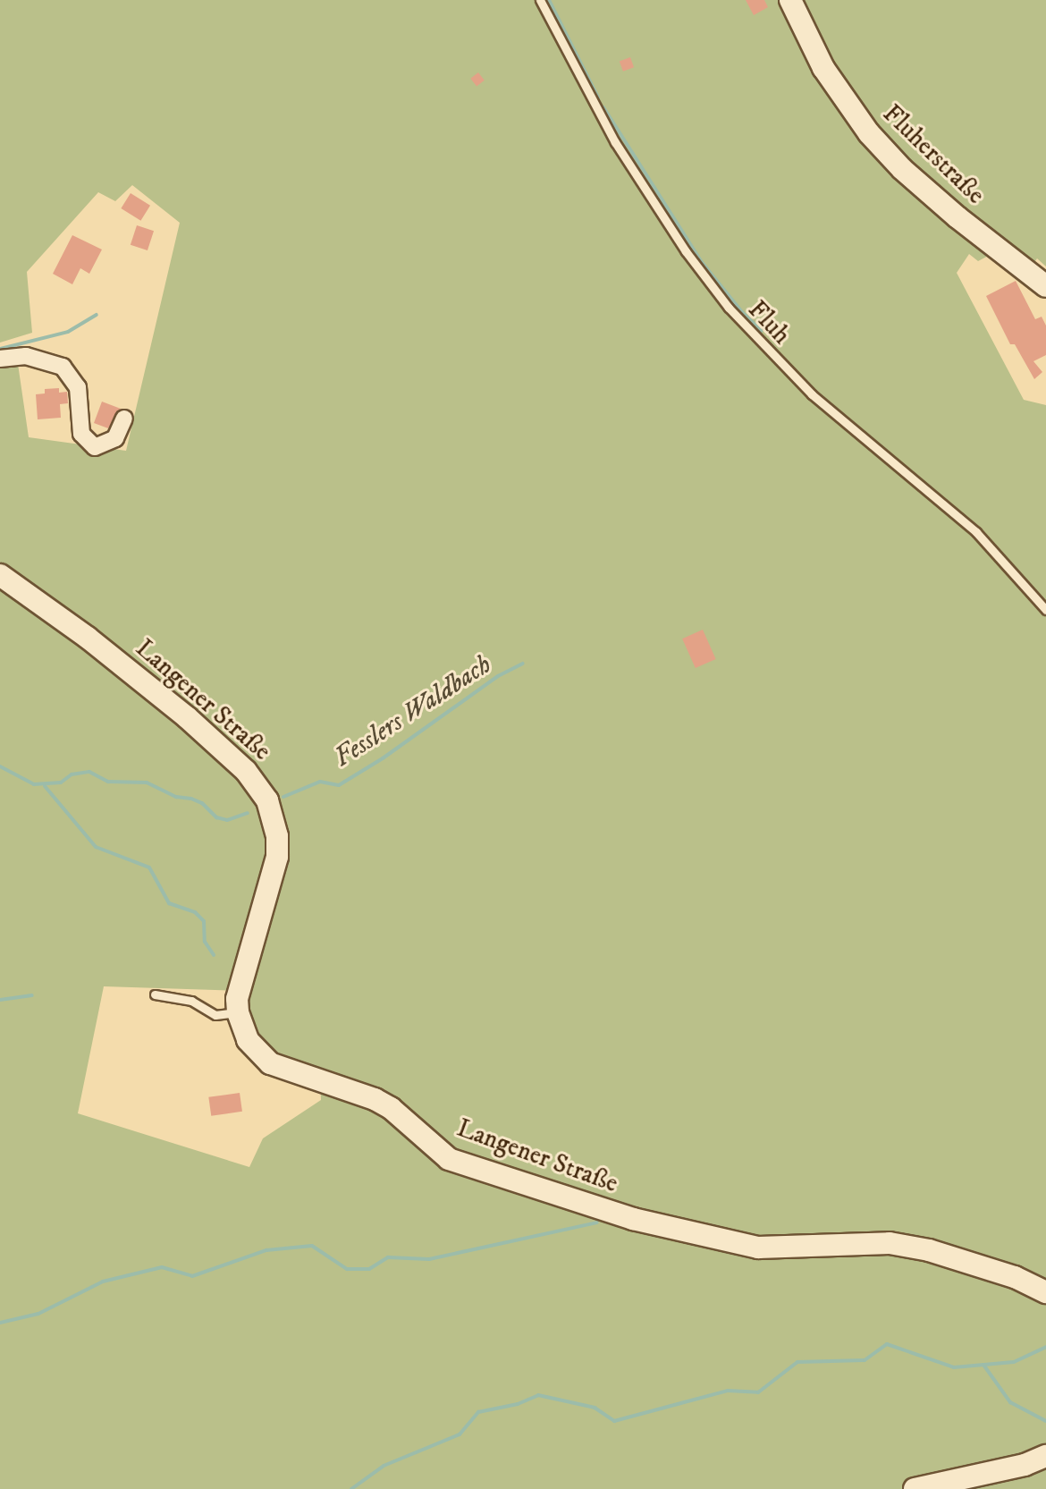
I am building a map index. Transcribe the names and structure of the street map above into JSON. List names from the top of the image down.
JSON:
{
  "streets": {
    "main road": ["Fluherstraße", "Langener Straße"],
    "lane": ["Fluh"]
  },
  "water": ["Fesslers Waldbach"]
}
